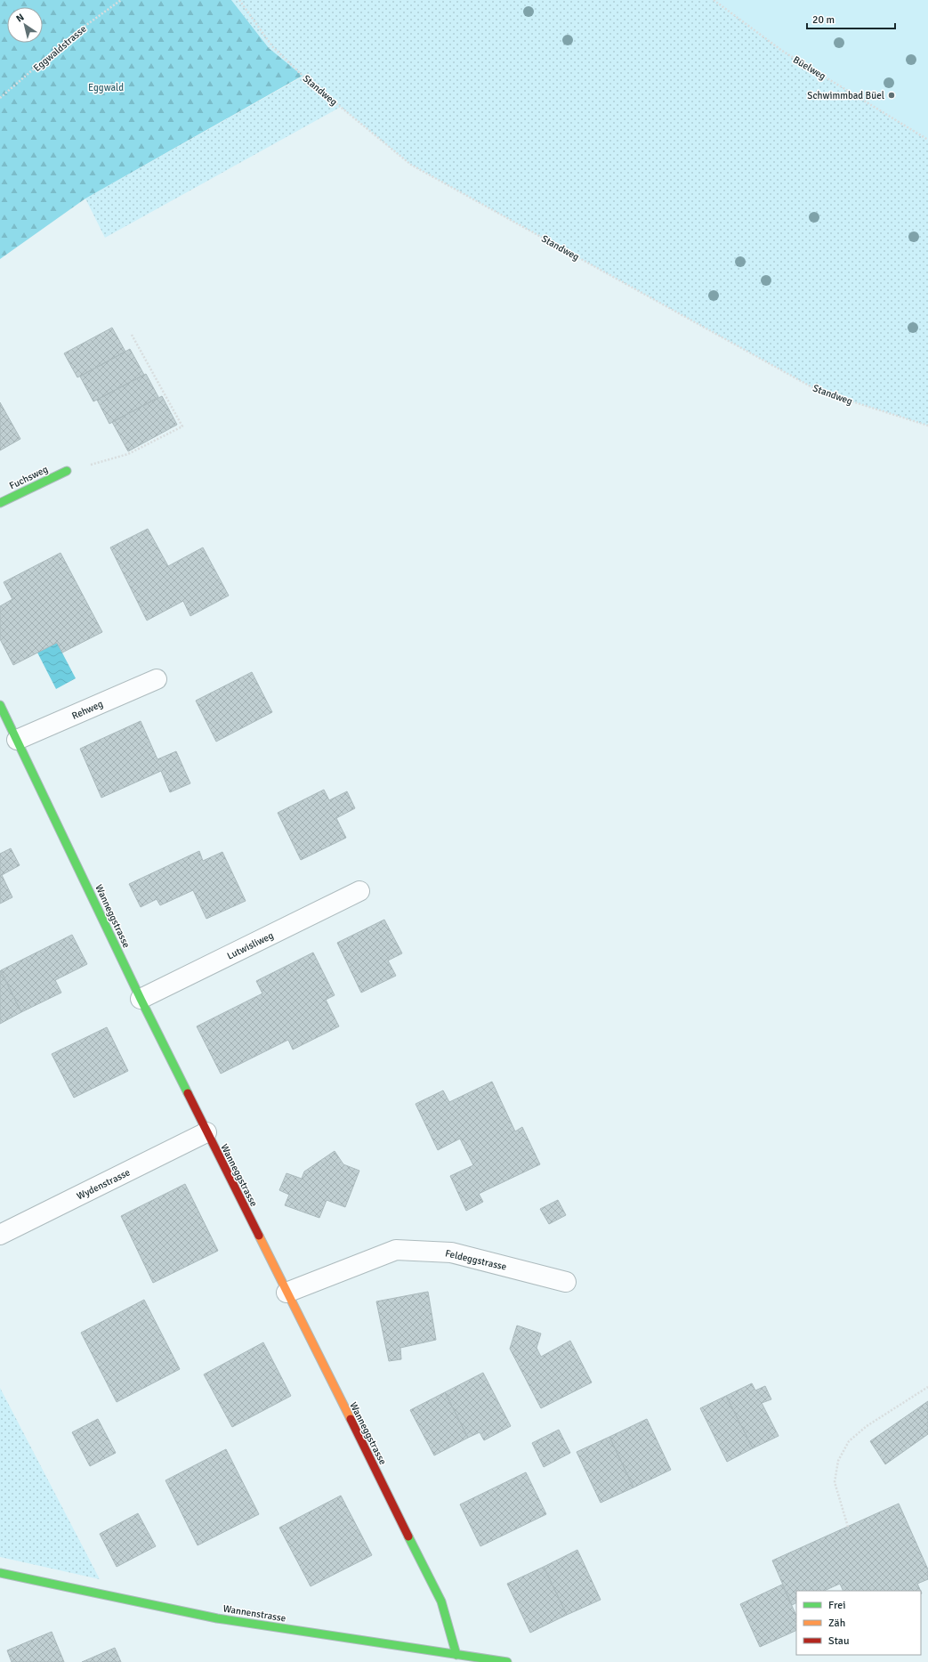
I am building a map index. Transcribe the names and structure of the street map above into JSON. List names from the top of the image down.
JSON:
{
  "streets": {
    "street": [
      "Fuchsweg",
      "Rehweg",
      "Wanneggstrasse",
      "Lutwisliweg",
      "Wydenstrasse",
      "Feldeggstrasse",
      "Wannenstrasse"
    ],
    "path": ["Eggwaldstrasse", "Büelweg", "Standweg"]
  },
  "crossings": [
    ["Rehweg", "Wanneggstrasse"],
    ["Wanneggstrasse", "Lutwisliweg"],
    ["Wanneggstrasse", "Wydenstrasse"],
    ["Wanneggstrasse", "Feldeggstrasse"],
    ["Wanneggstrasse", "Wannenstrasse"]
  ],
  "parks": ["Eggwald"],
  "places": ["Schwimmbad Büel"],
  "legend": ["Frei", "Zäh", "Stau"],
  "scale_bar": "20 m",
  "north": "top left"
}
